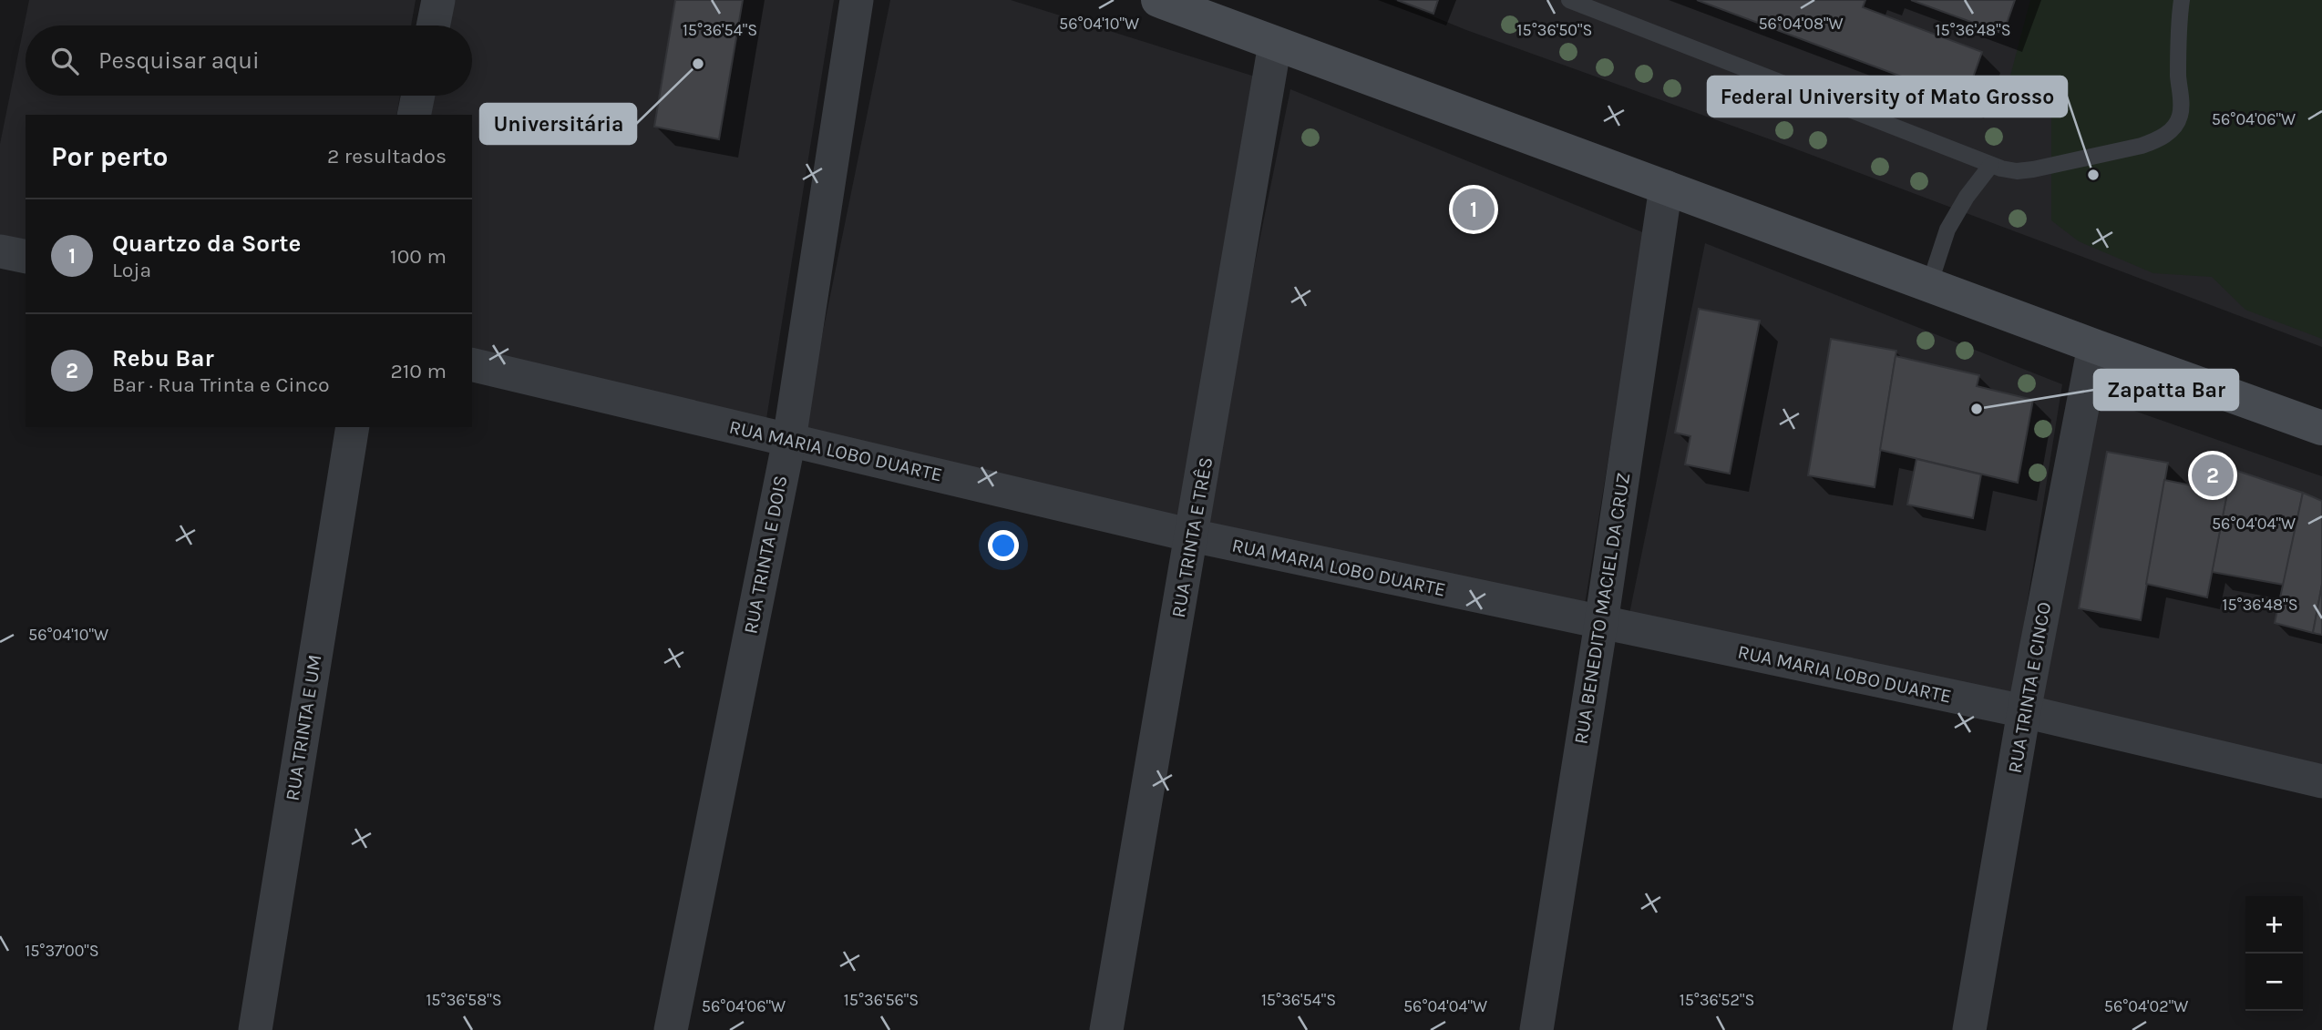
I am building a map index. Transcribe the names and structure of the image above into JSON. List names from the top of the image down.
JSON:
{
  "streets": {
    "street": [
      "RUA MARIA LOBO DUARTE",
      "RUA TRINTA E TRÊS",
      "RUA TRINTA E DOIS",
      "RUA BENEDITO MACIEL DA CRUZ",
      "RUA TRINTA E CINCO",
      "RUA TRINTA E UM"
    ]
  },
  "crossings": [
    ["RUA MARIA LOBO DUARTE", "RUA TRINTA E TRÊS"],
    ["RUA MARIA LOBO DUARTE", "RUA TRINTA E DOIS"],
    ["RUA MARIA LOBO DUARTE", "RUA BENEDITO MACIEL DA CRUZ"],
    ["RUA MARIA LOBO DUARTE", "RUA TRINTA E CINCO"]
  ],
  "places": ["Universitária", "Federal University of Mato Grosso", "Zapatta Bar"],
  "page": {
    "search": "Pesquisar aqui",
    "heading": ["Por perto", "2 resultados"],
    "pins": ["1", "2"],
    "list": [
      {
        "mark": "1",
        "name": "Quartzo da Sorte",
        "note": "Loja",
        "value": "100 m"
      },
      {
        "mark": "2",
        "name": "Rebu Bar",
        "note": "Bar · Rua Trinta e Cinco",
        "value": "210 m"
      }
    ],
    "map_buttons": ["+", "−"]
  },
  "coordinates": [
    "56°04'10\"W",
    "56°04'08\"W",
    "15°36'54\"S",
    "15°36'50\"S",
    "15°36'48\"S",
    "56°04'06\"W",
    "56°04'04\"W",
    "15°37'00\"S",
    "15°36'58\"S",
    "15°36'56\"S",
    "15°36'52\"S",
    "56°04'02\"W"
  ]
}
